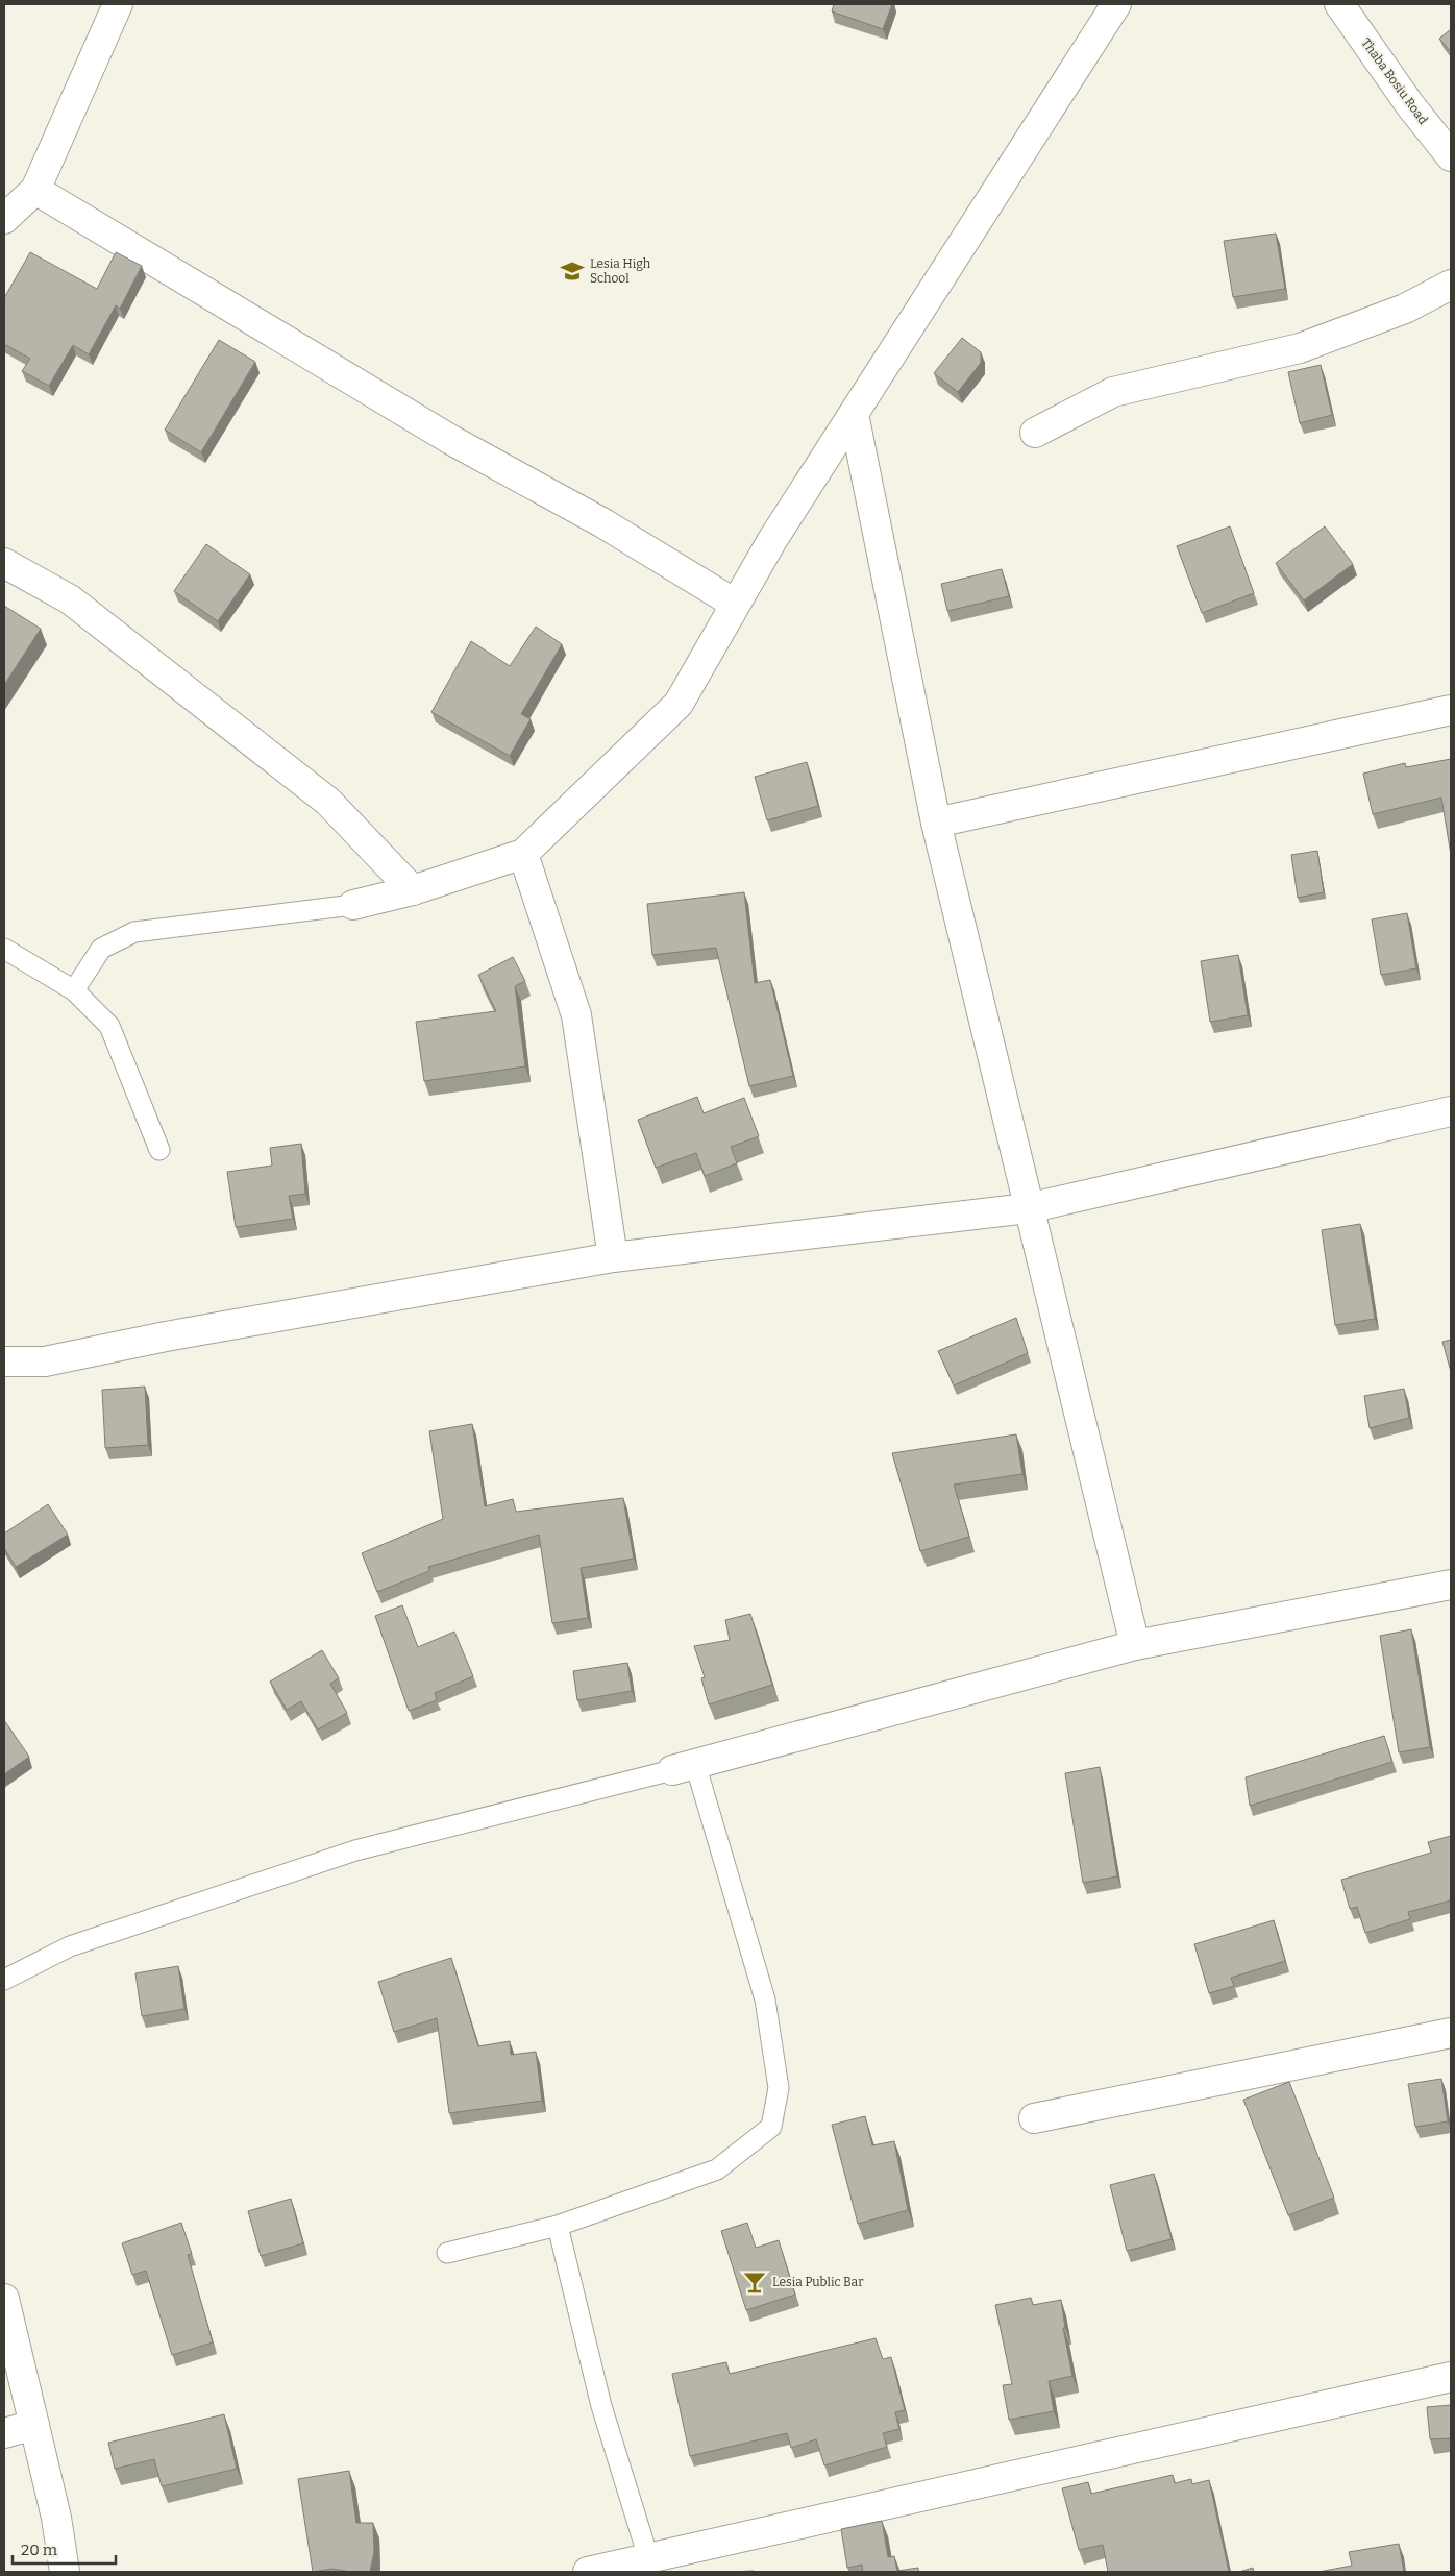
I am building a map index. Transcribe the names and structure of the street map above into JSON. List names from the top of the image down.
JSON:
{
  "streets": {
    "street": ["Thaba Bosiu Road"]
  },
  "places": {
    "school or university": ["Lesia High School"],
    "bar": ["Lesia Public Bar"]
  },
  "scale_bar": "20 m"
}
